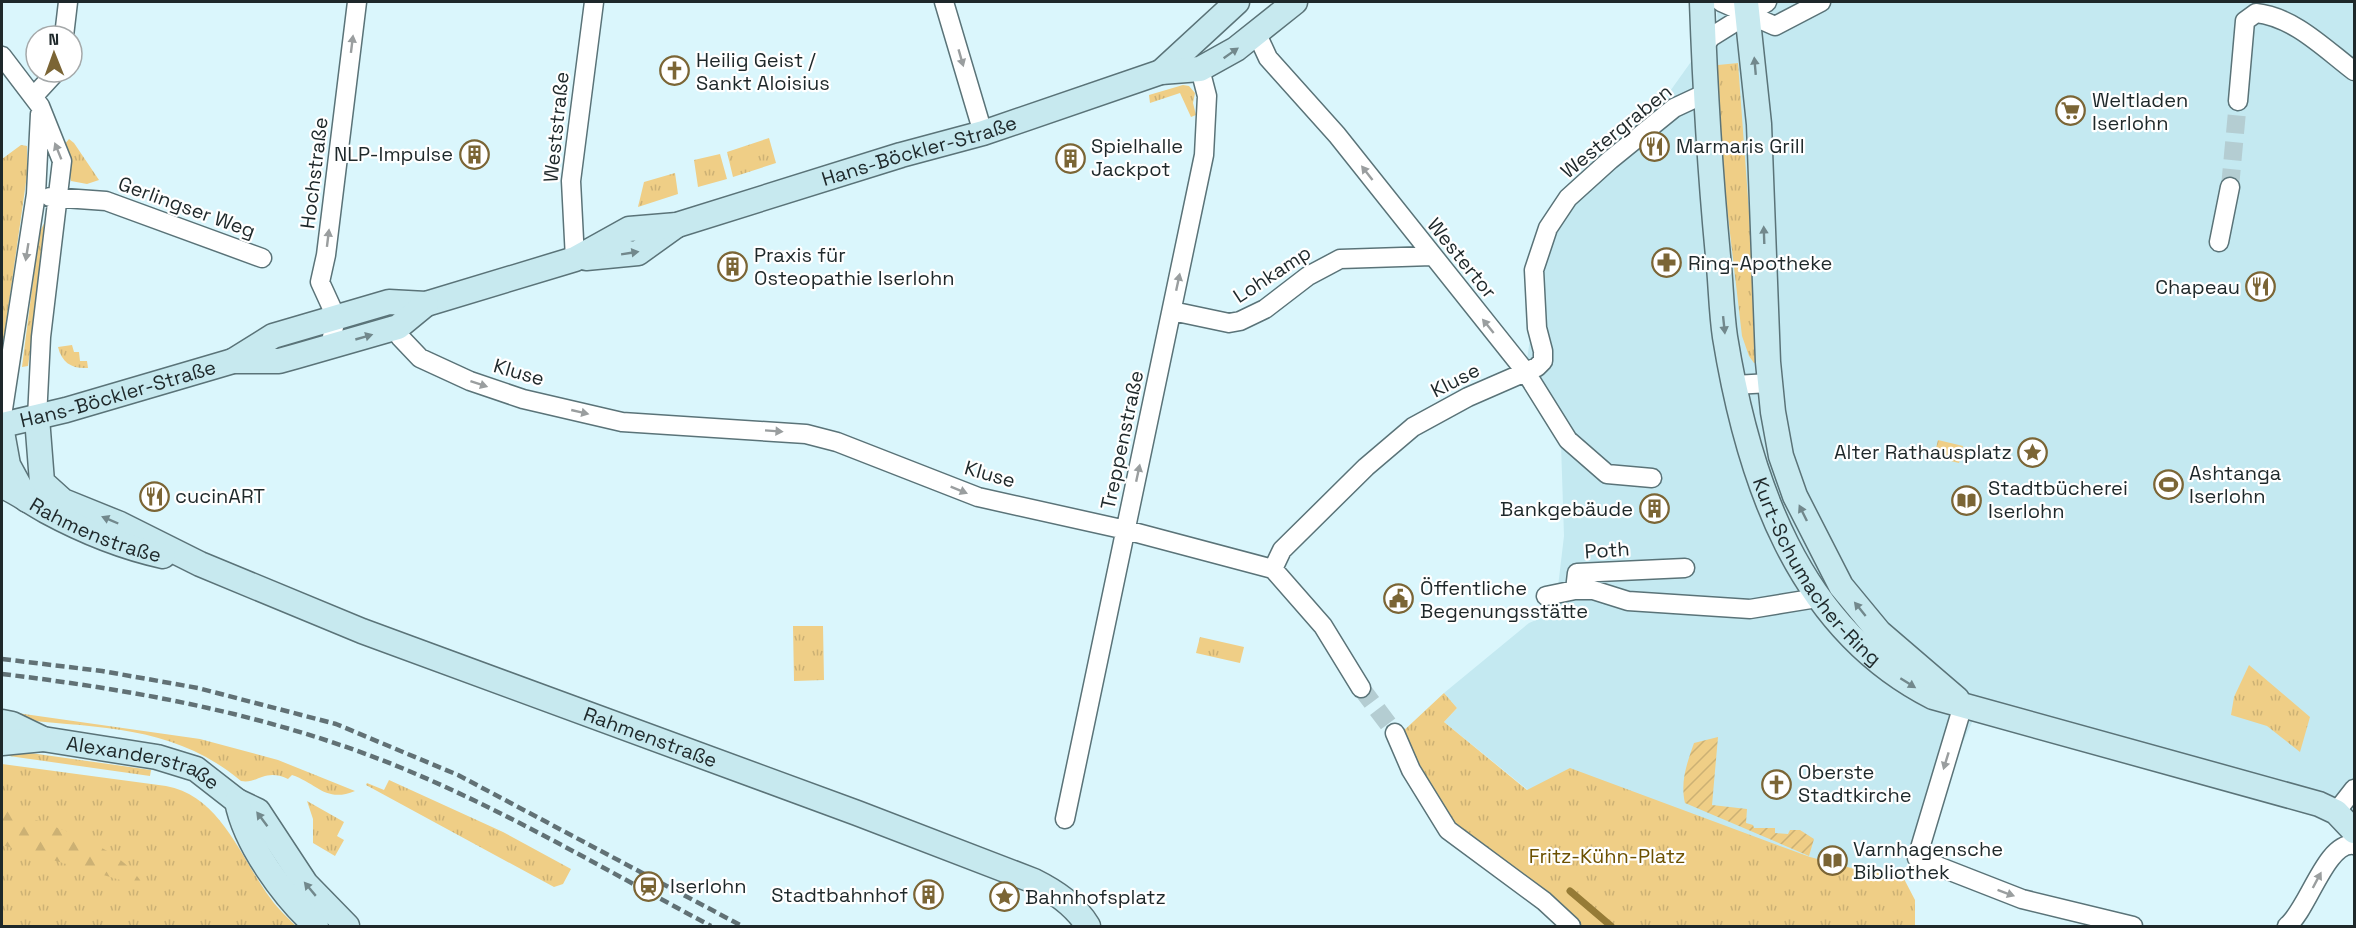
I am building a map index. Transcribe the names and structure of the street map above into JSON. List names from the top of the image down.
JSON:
{
  "streets": {
    "main road": [
      "Hans-Böckler-Straße",
      "Rahmenstraße",
      "Kurt-Schumacher-Ring",
      "Alexanderstraße"
    ],
    "street": [
      "Weststraße",
      "Westergraben",
      "Hochstraße",
      "Gerlingser Weg",
      "Westertor",
      "Lohkamp",
      "Kluse",
      "Treppenstraße",
      "Poth"
    ]
  },
  "crossings": [
    ["Weststraße", "Hans-Böckler-Straße"],
    ["Westergraben", "Westertor"],
    ["Westergraben", "Kluse"],
    ["Westergraben", "Kurt-Schumacher-Ring"],
    ["Hans-Böckler-Straße", "Hochstraße"],
    ["Hans-Böckler-Straße", "Westertor"],
    ["Hans-Böckler-Straße", "Kluse"],
    ["Hans-Böckler-Straße", "Treppenstraße"],
    ["Hans-Böckler-Straße", "Rahmenstraße"],
    ["Westertor", "Lohkamp"],
    ["Westertor", "Kluse"],
    ["Lohkamp", "Treppenstraße"],
    ["Kluse", "Treppenstraße"]
  ],
  "one_way": [
    "Hochstraße",
    "Westertor",
    "Kluse",
    "Treppenstraße"
  ],
  "parks": ["Fritz-Kühn-Platz"],
  "places": {
    "church": ["Heilig Geist / Sankt Aloisius", "Oberste Stadtkirche"],
    "supermarket": ["Weltladen Iserlohn"],
    "restaurant": ["Marmaris Grill", "Chapeau", "cucinART"],
    "building": [
      "NLP-Impulse",
      "Spielhalle Jackpot",
      "Praxis für Osteopathie Iserlohn",
      "Bankgebäude",
      "Stadtbahnhof"
    ],
    "pharmacy": ["Ring-Apotheke"],
    "place": ["Alter Rathausplatz", "Bahnhofsplatz"],
    "sports": ["Ashtanga Iserlohn"],
    "library": ["Stadtbücherei Iserlohn", "Varnhagensche Bibliothek"],
    "public building": ["Öffentliche Begenungsstätte"],
    "station": ["Iserlohn"]
  },
  "north": "top"
}
